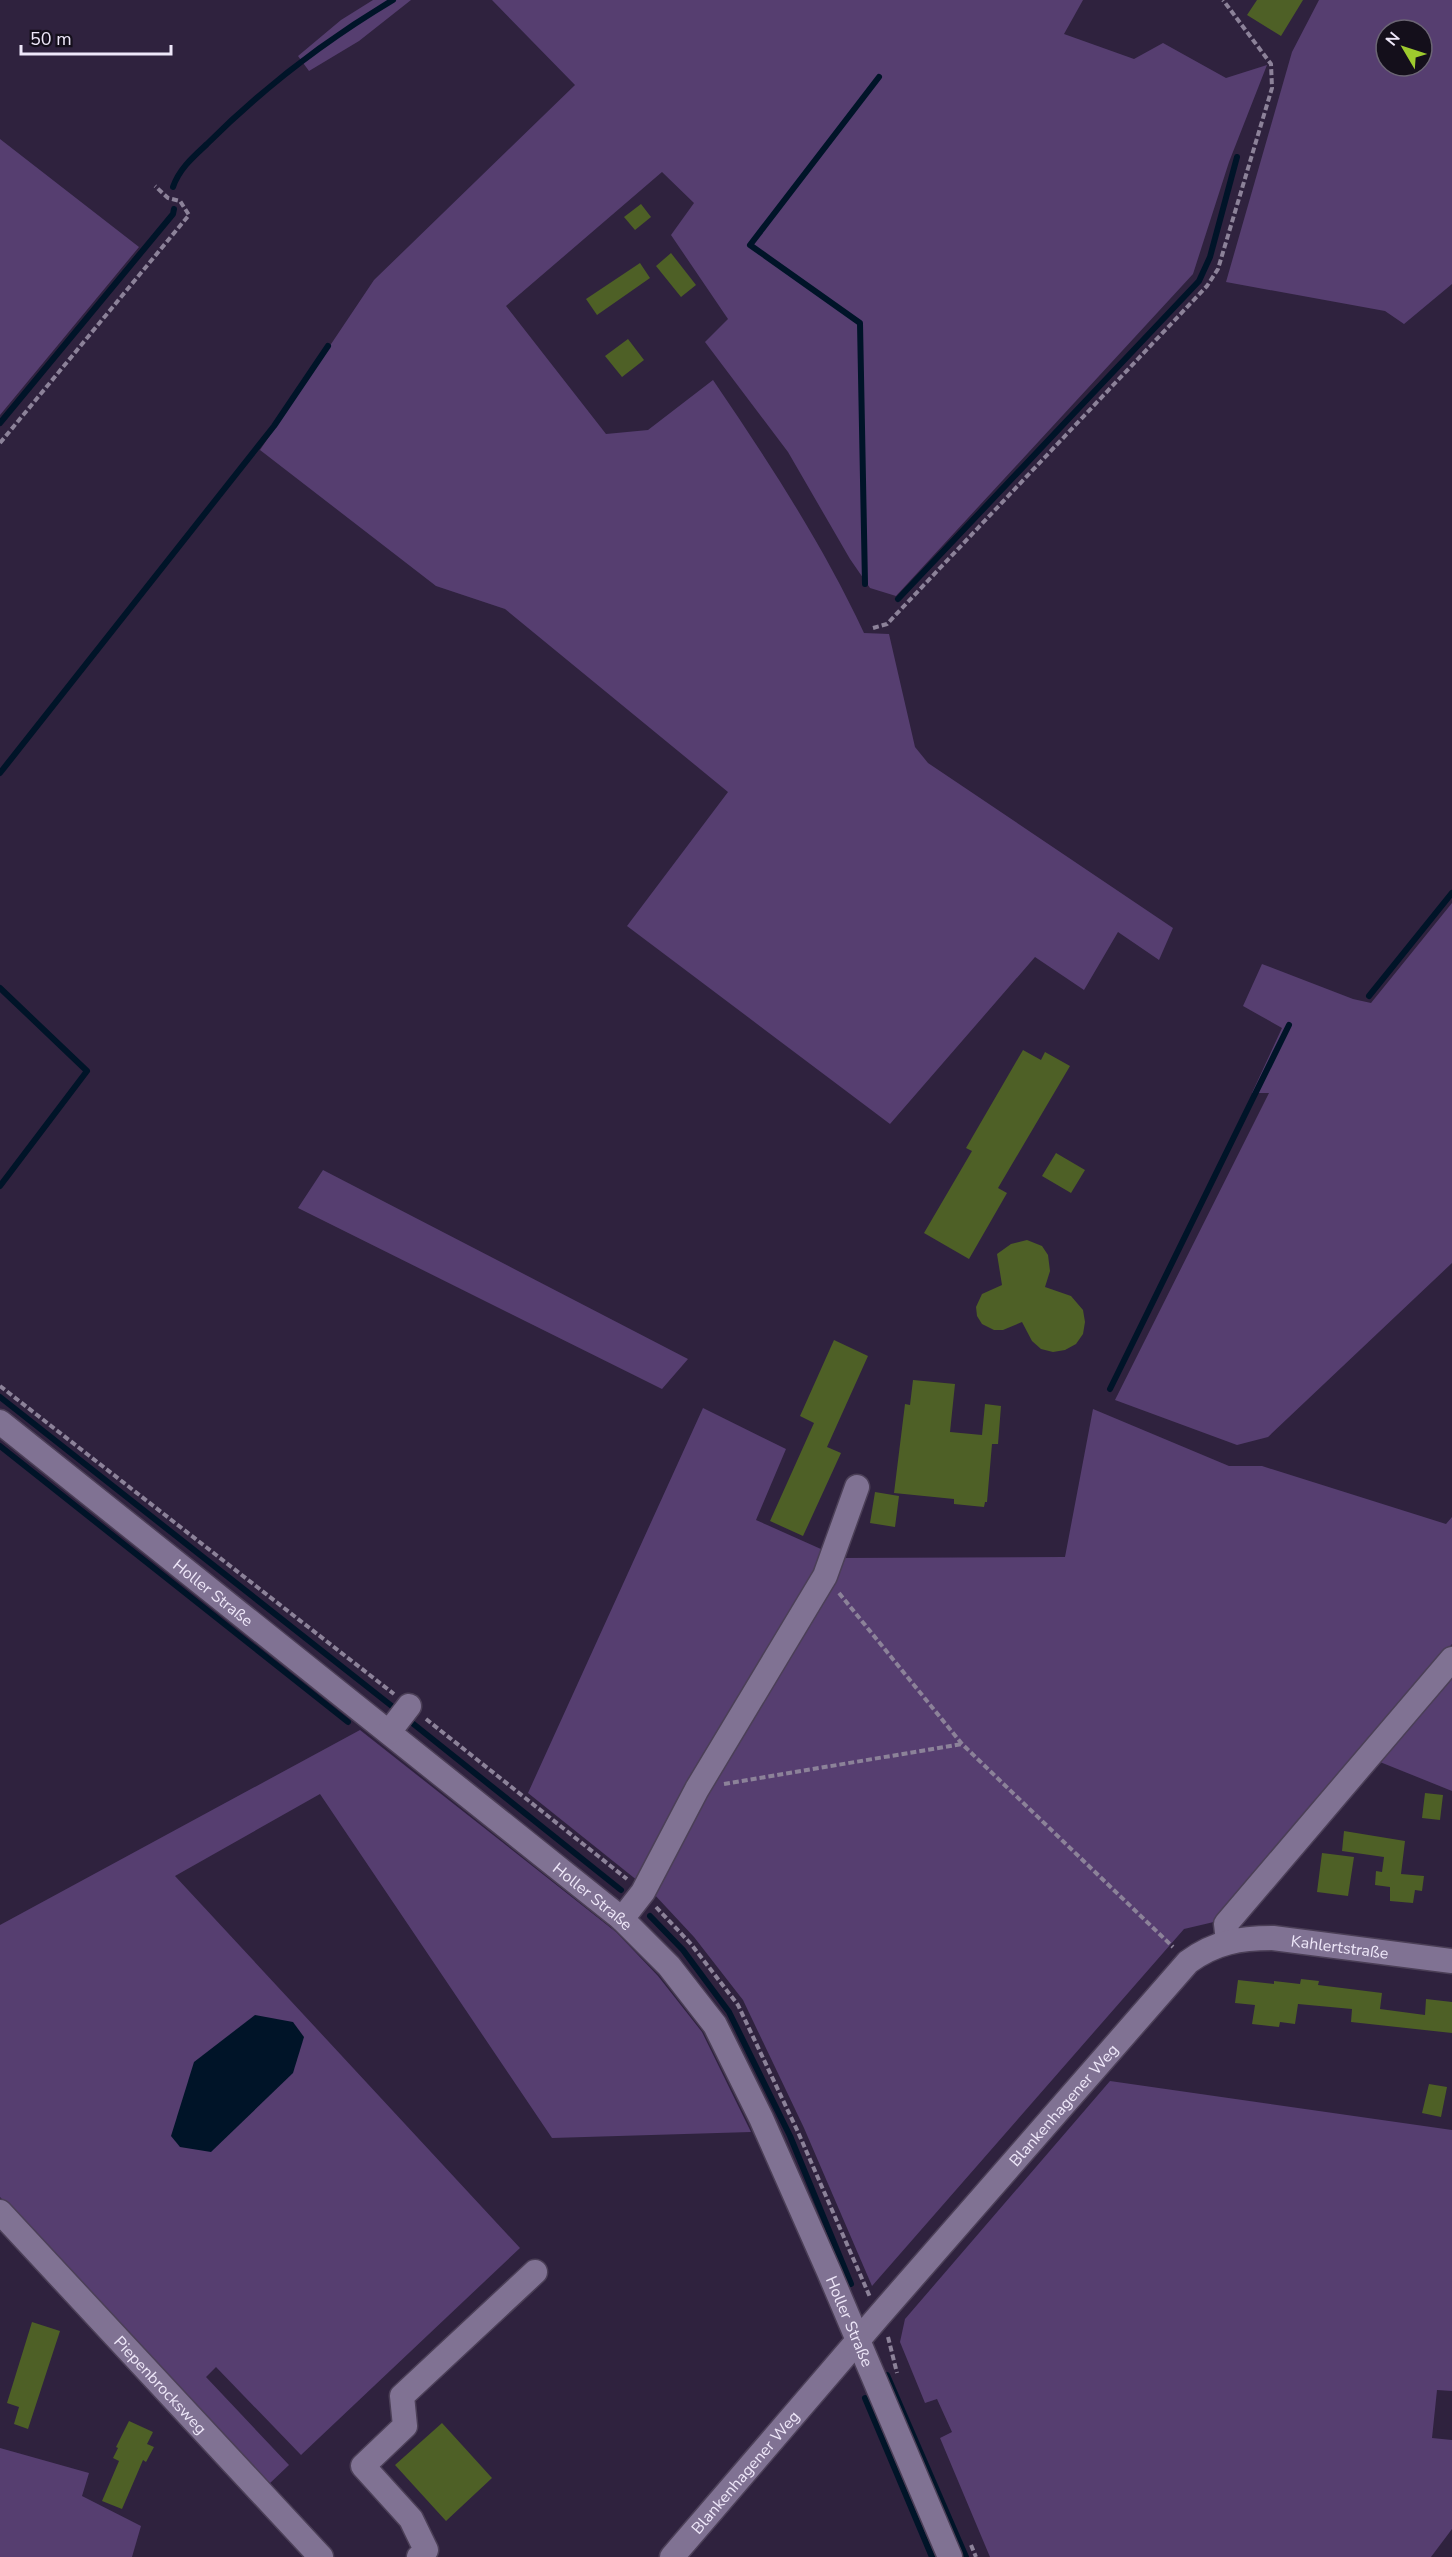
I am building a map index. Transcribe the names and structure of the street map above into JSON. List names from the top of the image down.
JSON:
{
  "streets": {
    "street": [
      "Holler Straße",
      "Kahlertstraße",
      "Blankenhagener Weg",
      "Piepenbrocksweg"
    ]
  },
  "crossings": [
    ["Holler Straße", "Blankenhagener Weg"],
    ["Kahlertstraße", "Blankenhagener Weg"]
  ],
  "scale_bar": "50 m",
  "north": "top left"
}
